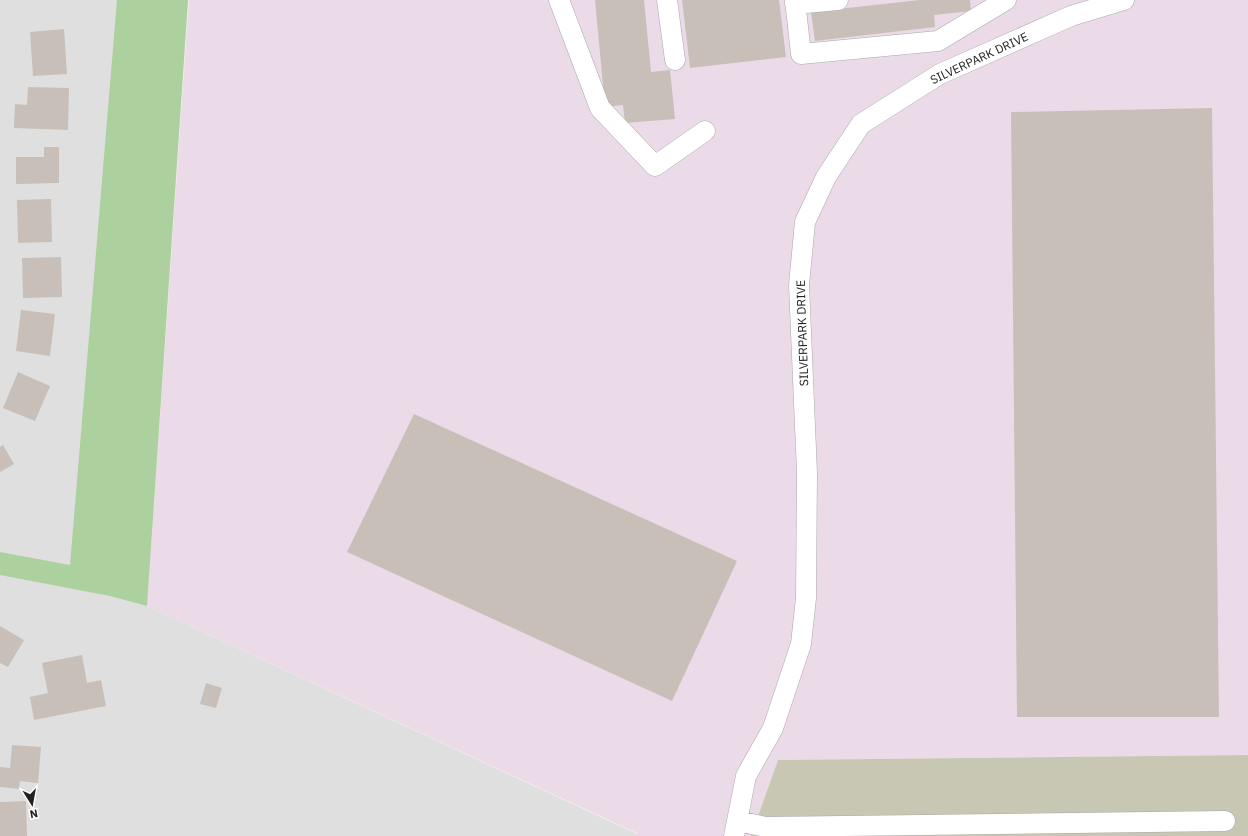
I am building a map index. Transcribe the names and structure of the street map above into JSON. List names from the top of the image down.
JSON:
{
  "streets": {
    "street": ["SILVERPARK DRIVE"]
  },
  "north": "bottom"
}
